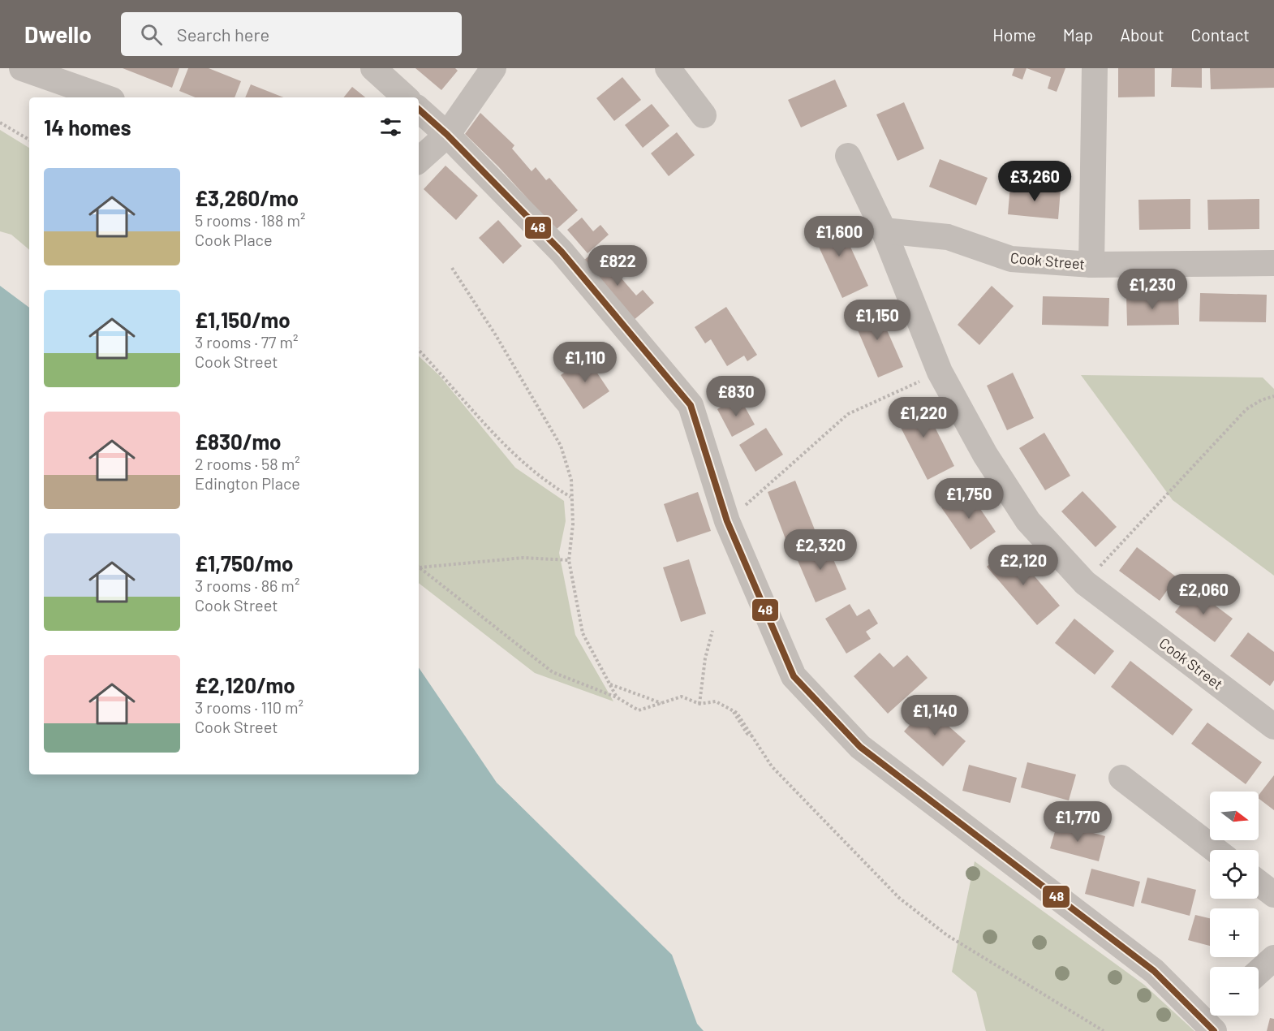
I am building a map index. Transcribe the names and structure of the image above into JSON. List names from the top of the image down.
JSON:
{
  "streets": {
    "street": ["Cook Street"]
  },
  "lines": ["transit line 48"],
  "north": "right",
  "page": {
    "header": "Dwello",
    "search": "Search here",
    "nav": [
      "Home",
      "Map",
      "About",
      "Contact"
    ],
    "heading": "14 homes",
    "list": [
      {
        "name": "£3,260/mo",
        "note": "5 rooms · 188 m² · Cook Place"
      },
      {
        "name": "£1,150/mo",
        "note": "3 rooms · 77 m² · Cook Street"
      },
      {
        "name": "£830/mo",
        "note": "2 rooms · 58 m² · Edington Place"
      },
      {
        "name": "£1,750/mo",
        "note": "3 rooms · 86 m² · Cook Street"
      },
      {
        "name": "£2,120/mo",
        "note": "3 rooms · 110 m² · Cook Street"
      }
    ],
    "price": [
      "£3,260",
      "£1,600",
      "£822",
      "£1,230",
      "£1,150",
      "£1,110",
      "£830",
      "£1,220",
      "£1,750",
      "£2,320",
      "£2,120",
      "£2,060",
      "£1,140",
      "£1,770"
    ],
    "map_buttons": ["+", "−"]
  }
}
